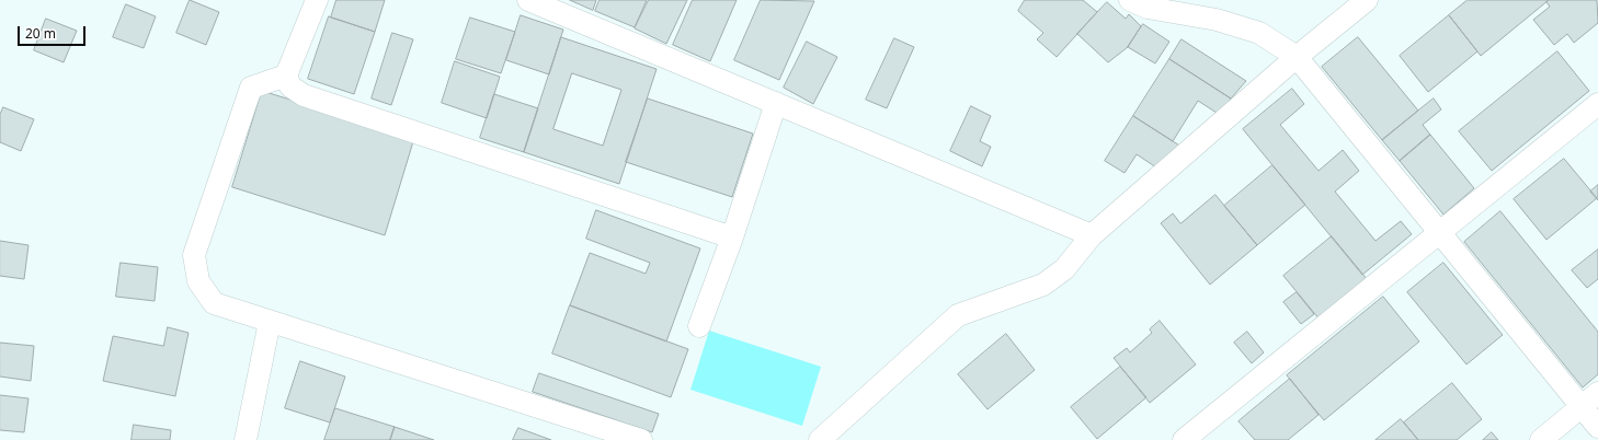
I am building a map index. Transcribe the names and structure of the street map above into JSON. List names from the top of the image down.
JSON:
{
  "scale_bar": "20 m"
}
